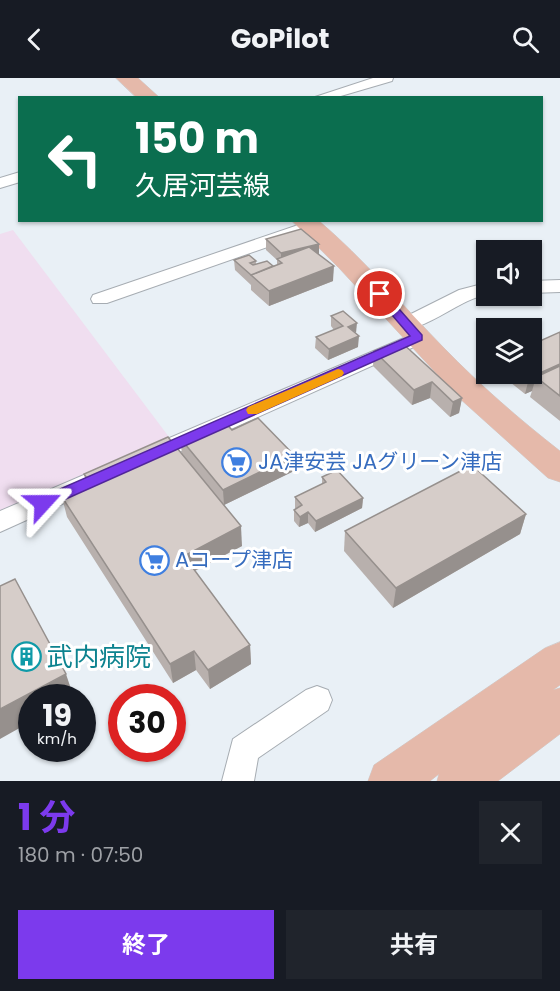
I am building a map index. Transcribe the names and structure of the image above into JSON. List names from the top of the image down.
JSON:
{
  "places": {
    "supermarket": ["JA津安芸 JAグリーン津店", "Aコープ津店"],
    "building": ["武内病院"]
  },
  "page": {
    "header": "GoPilot",
    "turn": ["150 m", "久居河芸線"],
    "speed": "19 km/h",
    "limit": "30",
    "heading": ["1 分", "180 m · 07:50"],
    "buttons": ["終了", "共有"]
  }
}
